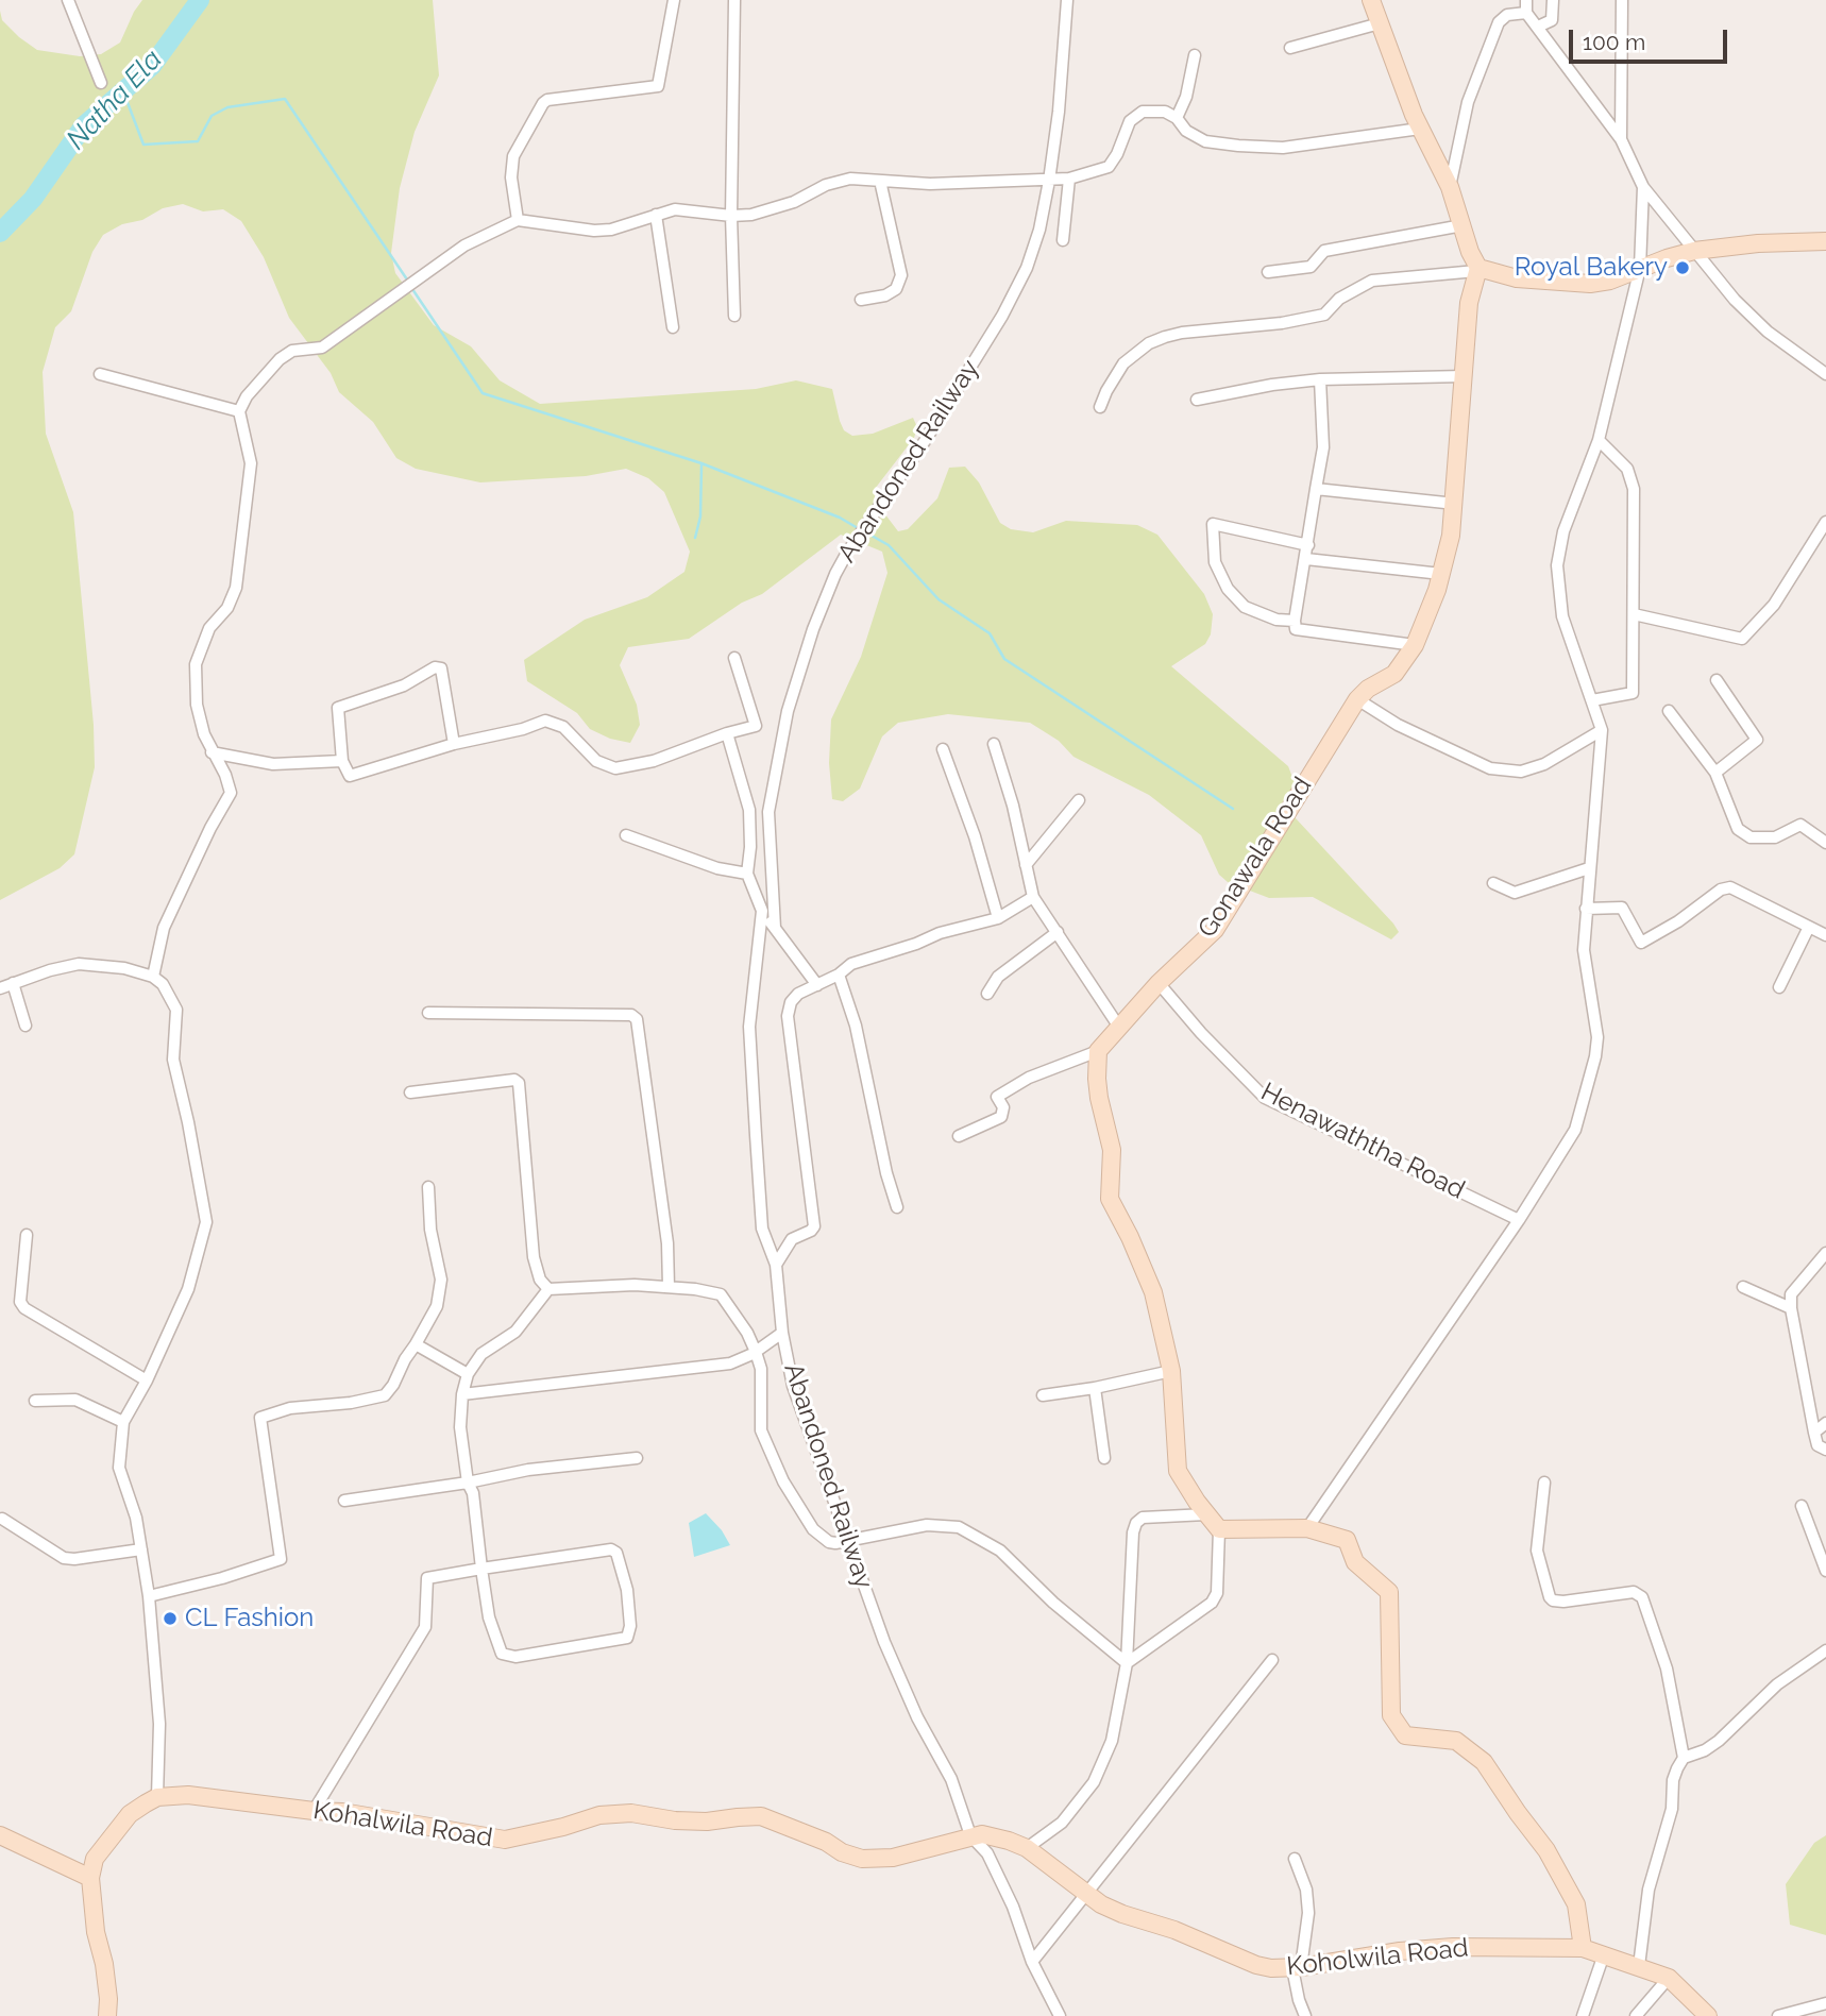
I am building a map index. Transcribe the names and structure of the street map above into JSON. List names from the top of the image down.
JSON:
{
  "streets": {
    "street": [
      "Abandoned Railway",
      "Gonawala Road",
      "Henawaththa Road",
      "Kohalwila Road",
      "Koholwila Road"
    ]
  },
  "crossings": [
    ["Abandoned Railway", "Kohalwila Road"],
    ["Abandoned Railway", "Koholwila Road"],
    ["Gonawala Road", "Henawaththa Road"],
    ["Kohalwila Road", "Koholwila Road"]
  ],
  "water": ["Natha Ela"],
  "places": ["Royal Bakery", "CL Fashion"],
  "scale_bar": "100 m"
}
